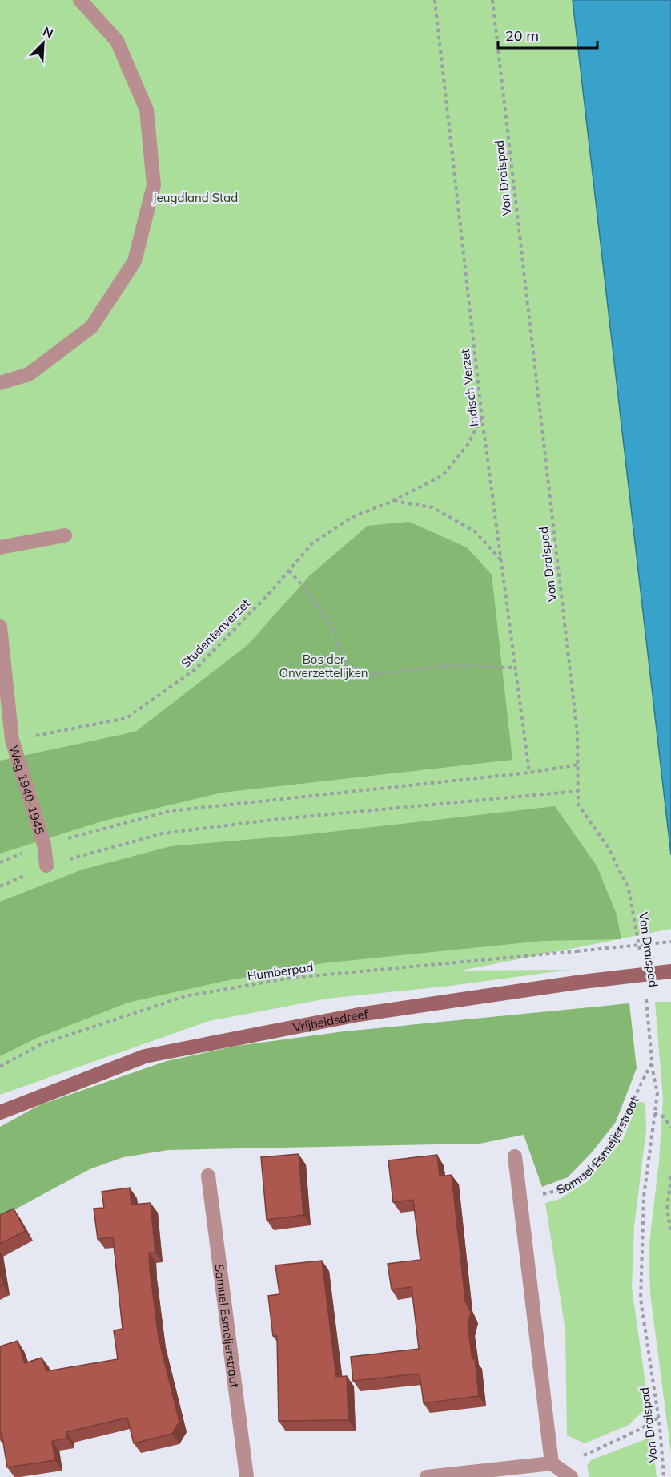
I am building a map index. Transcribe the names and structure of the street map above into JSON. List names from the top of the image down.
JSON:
{
  "streets": {
    "main road": ["Vrijheidsdreef"],
    "street": ["Weg 1940-1945", "Samuel Esmeijerstraat"],
    "path": [
      "Von Draispad",
      "Indisch Verzet",
      "Studentenverzet",
      "Humberpad"
    ]
  },
  "crossings": [
    ["Von Draispad", "Samuel Esmeijerstraat"],
    ["Indisch Verzet", "Studentenverzet"],
    ["Studentenverzet", "Weg 1940-1945"]
  ],
  "parks": ["Jeugdland Stad", "Bos der Onverzettelijken"],
  "scale_bar": "20 m",
  "north": "top right"
}
